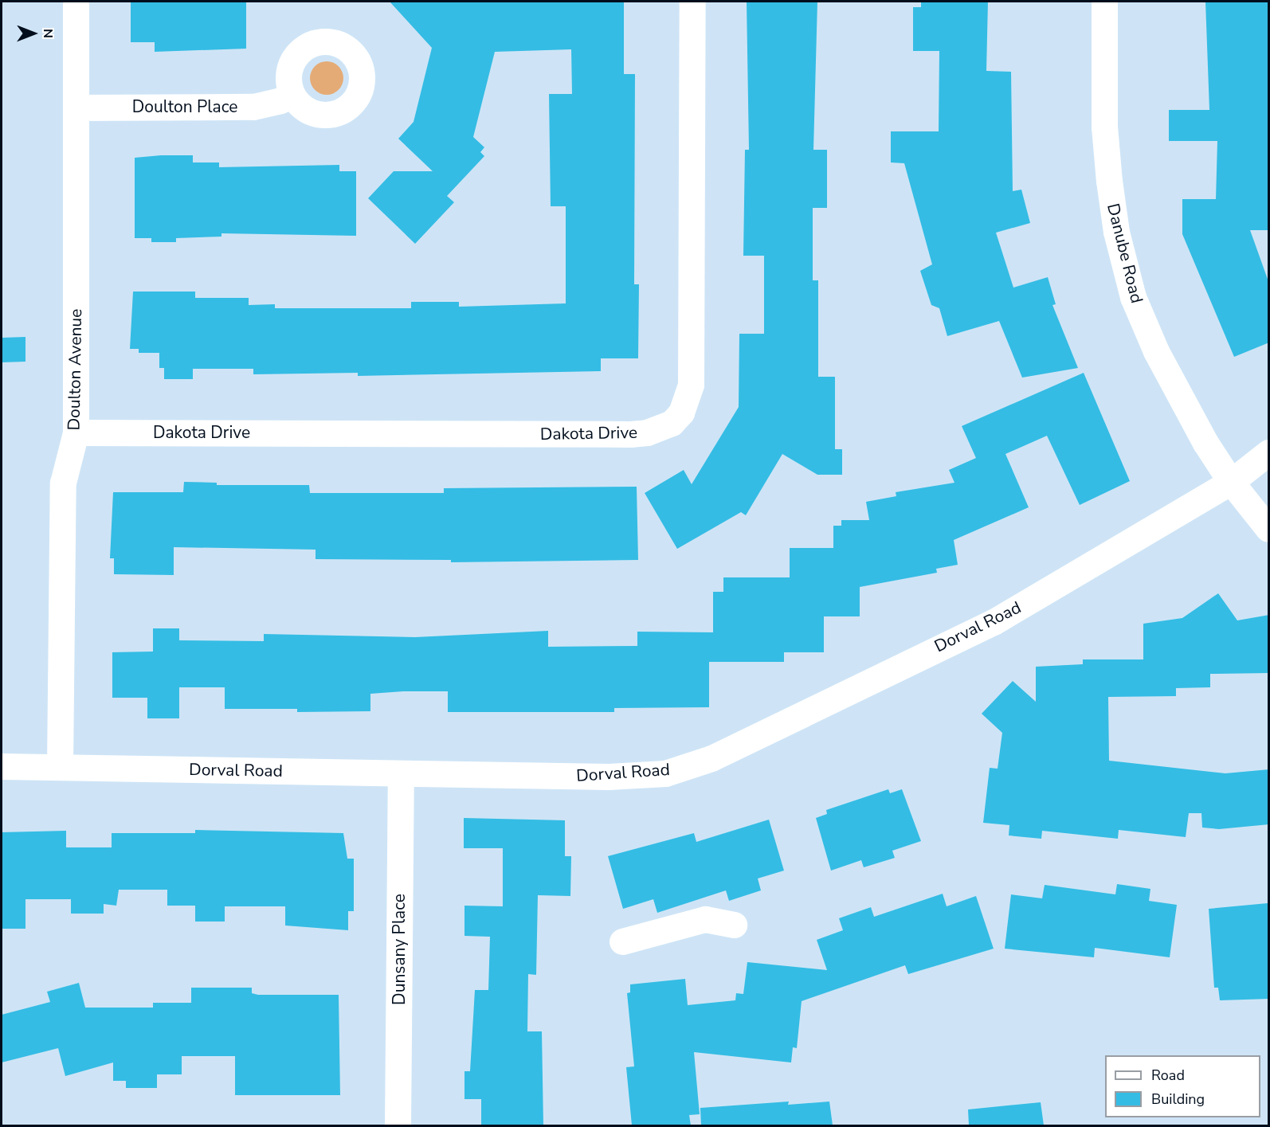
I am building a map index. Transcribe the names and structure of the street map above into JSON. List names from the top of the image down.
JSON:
{
  "streets": {
    "street": [
      "Doulton Place",
      "Danube Road",
      "Doulton Avenue",
      "Dakota Drive",
      "Dorval Road",
      "Dunsany Place"
    ]
  },
  "crossings": [
    ["Doulton Place", "Doulton Avenue"],
    ["Danube Road", "Dorval Road"],
    ["Doulton Avenue", "Dakota Drive"],
    ["Doulton Avenue", "Dorval Road"],
    ["Dorval Road", "Dunsany Place"]
  ],
  "legend": ["Road", "Building"],
  "north": "right"
}
